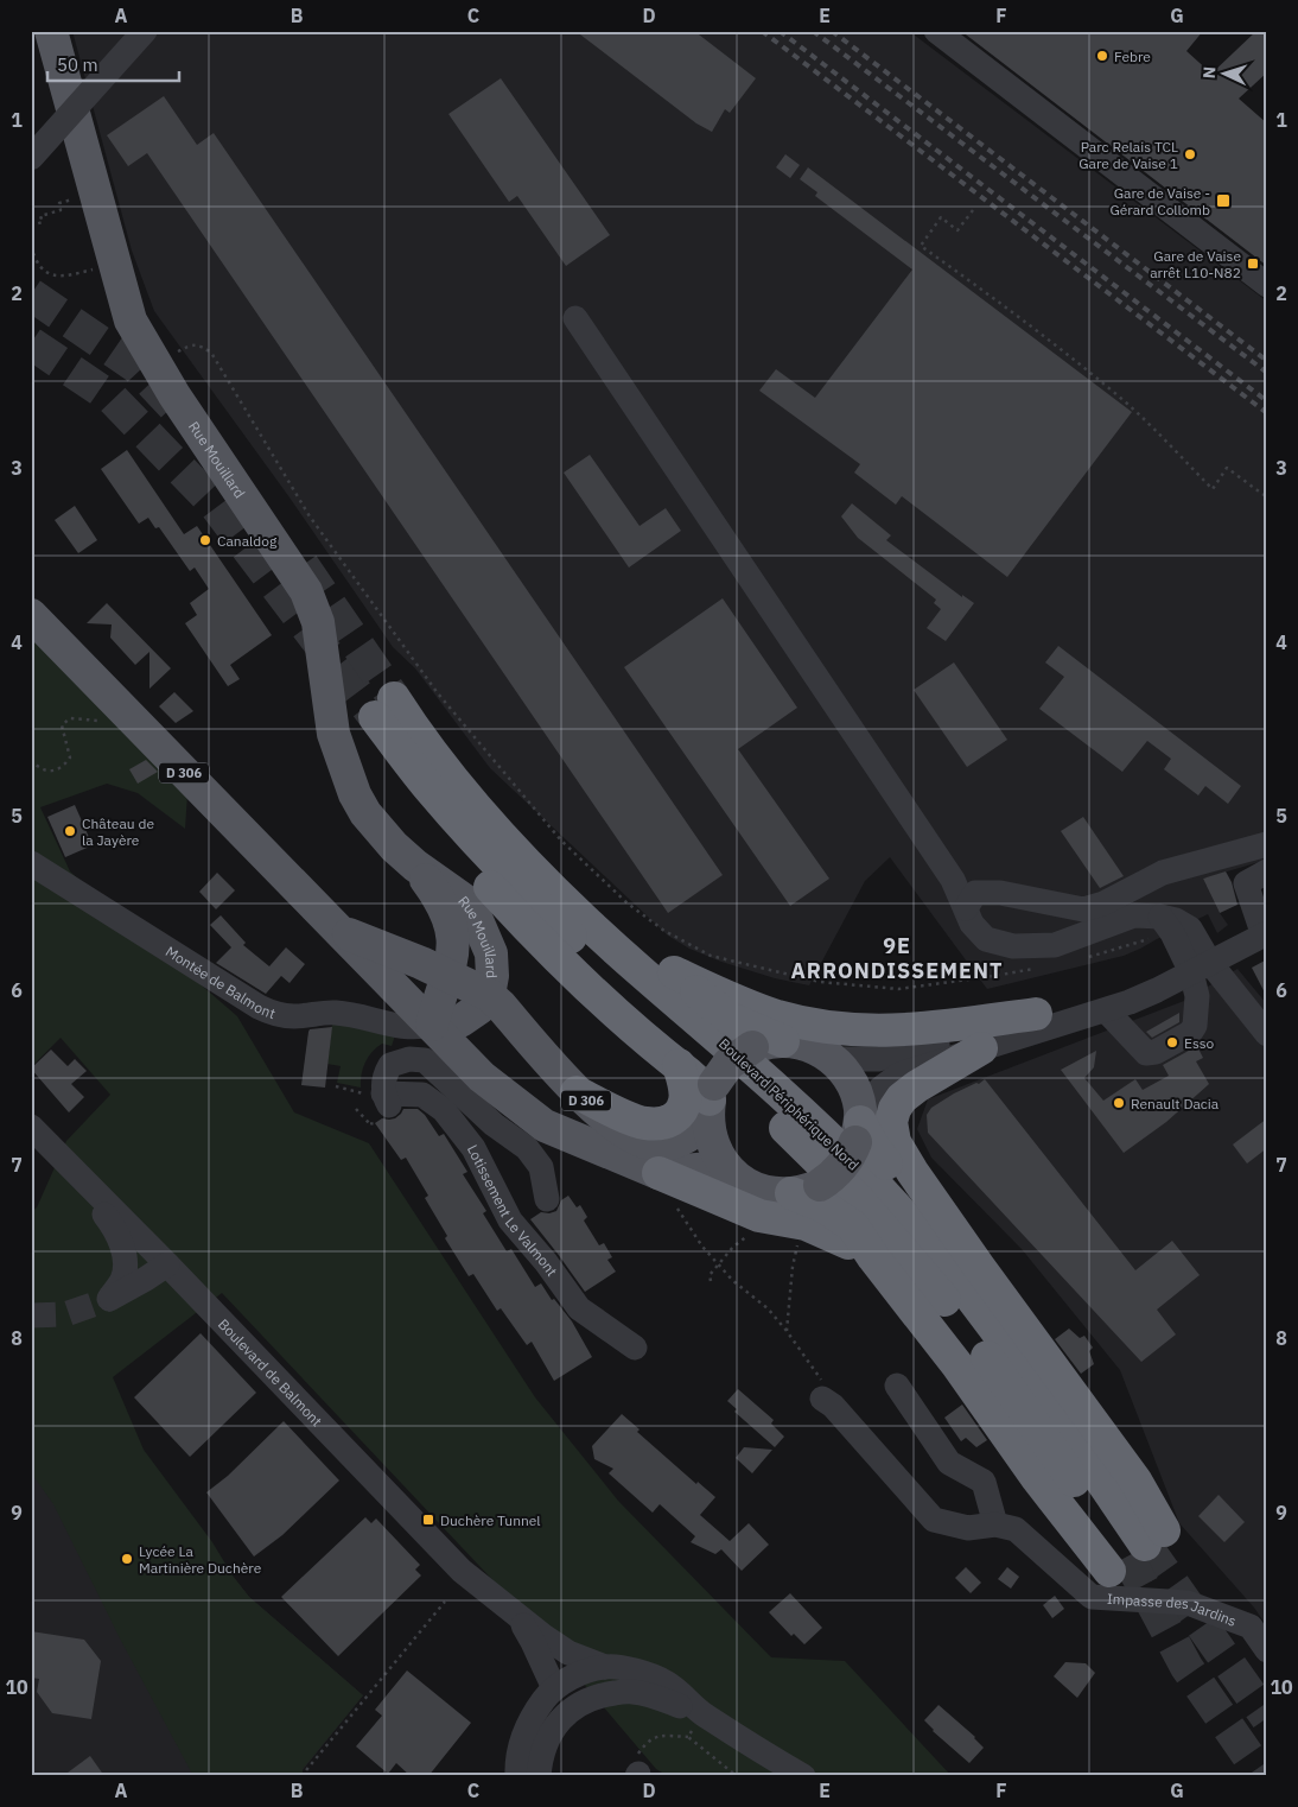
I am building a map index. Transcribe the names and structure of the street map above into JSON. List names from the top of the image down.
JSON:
{
  "streets": {
    "highway": ["Boulevard Périphérique Nord"],
    "main road": ["Rue Mouillard", "D 306"],
    "street": [
      "Montée de Balmont",
      "Lotissement Le Valmont",
      "Boulevard de Balmont",
      "Impasse des Jardins"
    ]
  },
  "crossings": [
    ["Rue Mouillard", "D 306"],
    ["Rue Mouillard", "Montée de Balmont"],
    ["Rue Mouillard", "Lotissement Le Valmont"],
    ["D 306", "Montée de Balmont"],
    ["D 306", "Lotissement Le Valmont"],
    ["Montée de Balmont", "Lotissement Le Valmont"]
  ],
  "districts": ["9E ARRONDISSEMENT"],
  "places": {
    "other": [
      "Febre",
      "Parc Relais TCL Gare de Vaise 1",
      "Canaldog",
      "Château de la Jayère",
      "Esso",
      "Renault Dacia",
      "Lycée La Martinière Duchère"
    ],
    "transit": ["Gare de Vaise - Gérard Collomb", "Gare de Vaise arrêt L10-N82", "Duchère Tunnel"]
  },
  "scale_bar": "50 m",
  "north": "left",
  "grid": {
    "columns": [
      "A",
      "B",
      "C",
      "D",
      "E",
      "F",
      "G"
    ],
    "rows": [
      "1",
      "2",
      "3",
      "4",
      "5",
      "6",
      "7",
      "8",
      "9",
      "10"
    ]
  }
}
